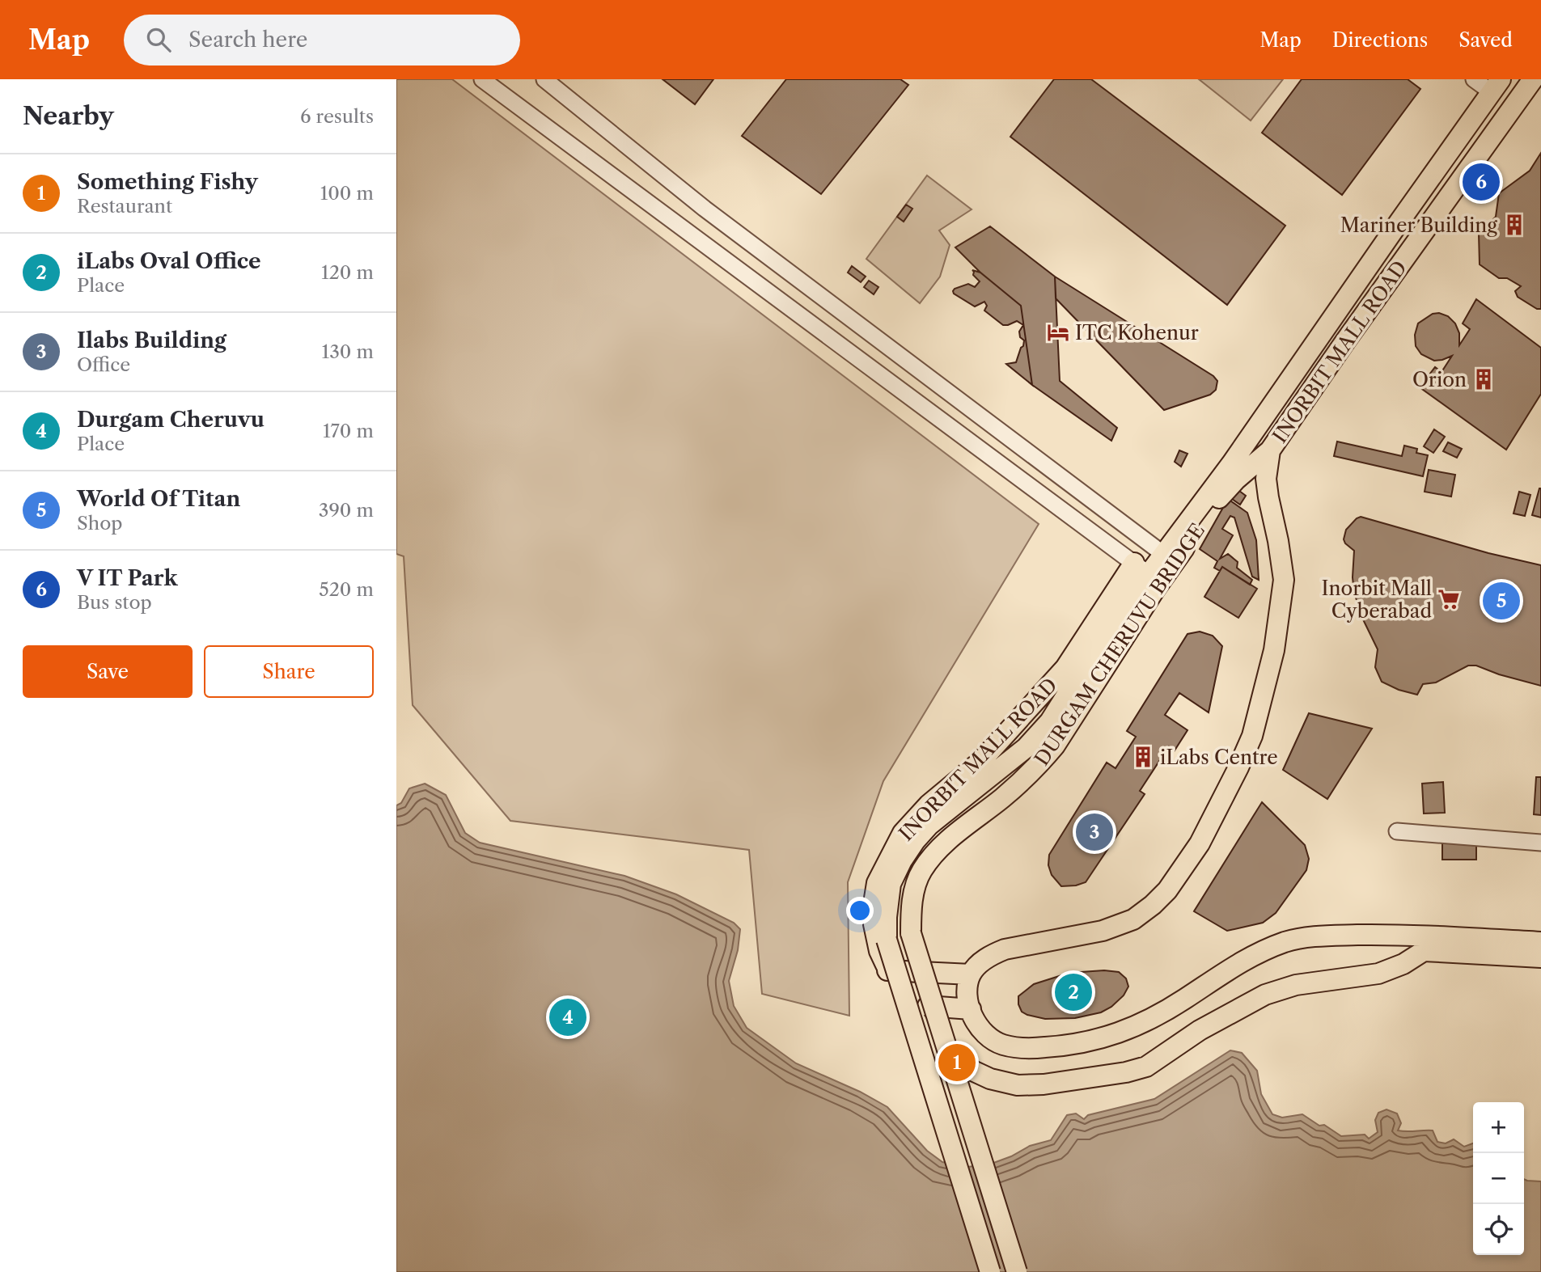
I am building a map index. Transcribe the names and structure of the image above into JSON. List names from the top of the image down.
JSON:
{
  "streets": {
    "main road": ["INORBIT MALL ROAD", "DURGAM CHERUVU BRIDGE"]
  },
  "crossings": [
    ["INORBIT MALL ROAD", "DURGAM CHERUVU BRIDGE"]
  ],
  "places": {
    "building": ["Mariner Building", "Orion", "iLabs Centre"],
    "hotel": ["ITC Kohenur"],
    "supermarket": ["Inorbit Mall Cyberabad"]
  },
  "page": {
    "header": "Map",
    "search": "Search here",
    "nav": ["Map", "Directions", "Saved"],
    "heading": ["Nearby", "6 results"],
    "list": [
      {
        "mark": "1",
        "name": "Something Fishy",
        "note": "Restaurant",
        "value": "100 m"
      },
      {
        "mark": "2",
        "name": "iLabs Oval Office",
        "note": "Place",
        "value": "120 m"
      },
      {
        "mark": "3",
        "name": "Ilabs Building",
        "note": "Office",
        "value": "130 m"
      },
      {
        "mark": "4",
        "name": "Durgam Cheruvu",
        "note": "Place",
        "value": "170 m"
      },
      {
        "mark": "5",
        "name": "World Of Titan",
        "note": "Shop",
        "value": "390 m"
      },
      {
        "mark": "6",
        "name": "V IT Park",
        "note": "Bus stop",
        "value": "520 m"
      }
    ],
    "pins": [
      "6",
      "5",
      "3",
      "2",
      "4",
      "1"
    ],
    "buttons": ["Save", "Share"],
    "map_buttons": ["+", "−"]
  }
}
